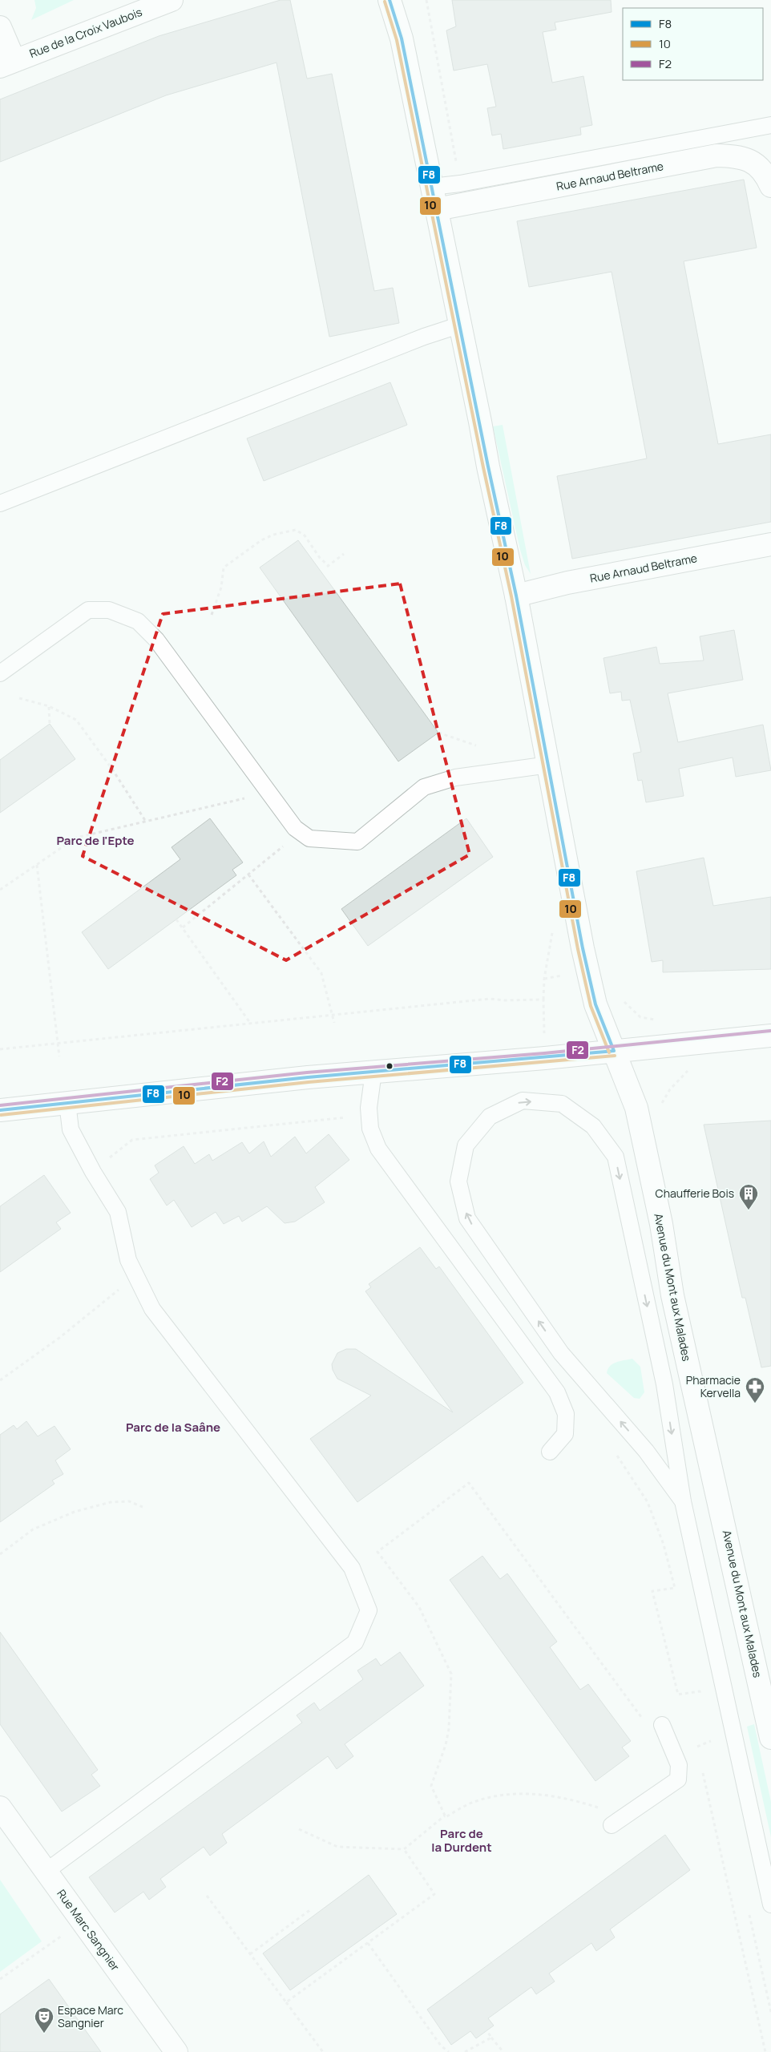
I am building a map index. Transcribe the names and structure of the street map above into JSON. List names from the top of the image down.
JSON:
{
  "streets": {
    "street": [
      "Rue de la Croix Vaubois",
      "Rue Arnaud Beltrame",
      "Avenue du Mont aux Malades",
      "Rue Marc Sangnier"
    ]
  },
  "crossings": [
    ["Rue Arnaud Beltrame", "Avenue du Mont aux Malades"]
  ],
  "districts": ["Parc de l'Epte", "Parc de la Saâne", "Parc de la Durdent"],
  "places": {
    "building": ["Chaufferie Bois"],
    "pharmacy": ["Pharmacie Kervella"],
    "theatre": ["Espace Marc Sangnier"]
  },
  "lines": ["transit line F8", "transit line 10", "transit line F2"],
  "legend": ["F8", "10", "F2"]
}
